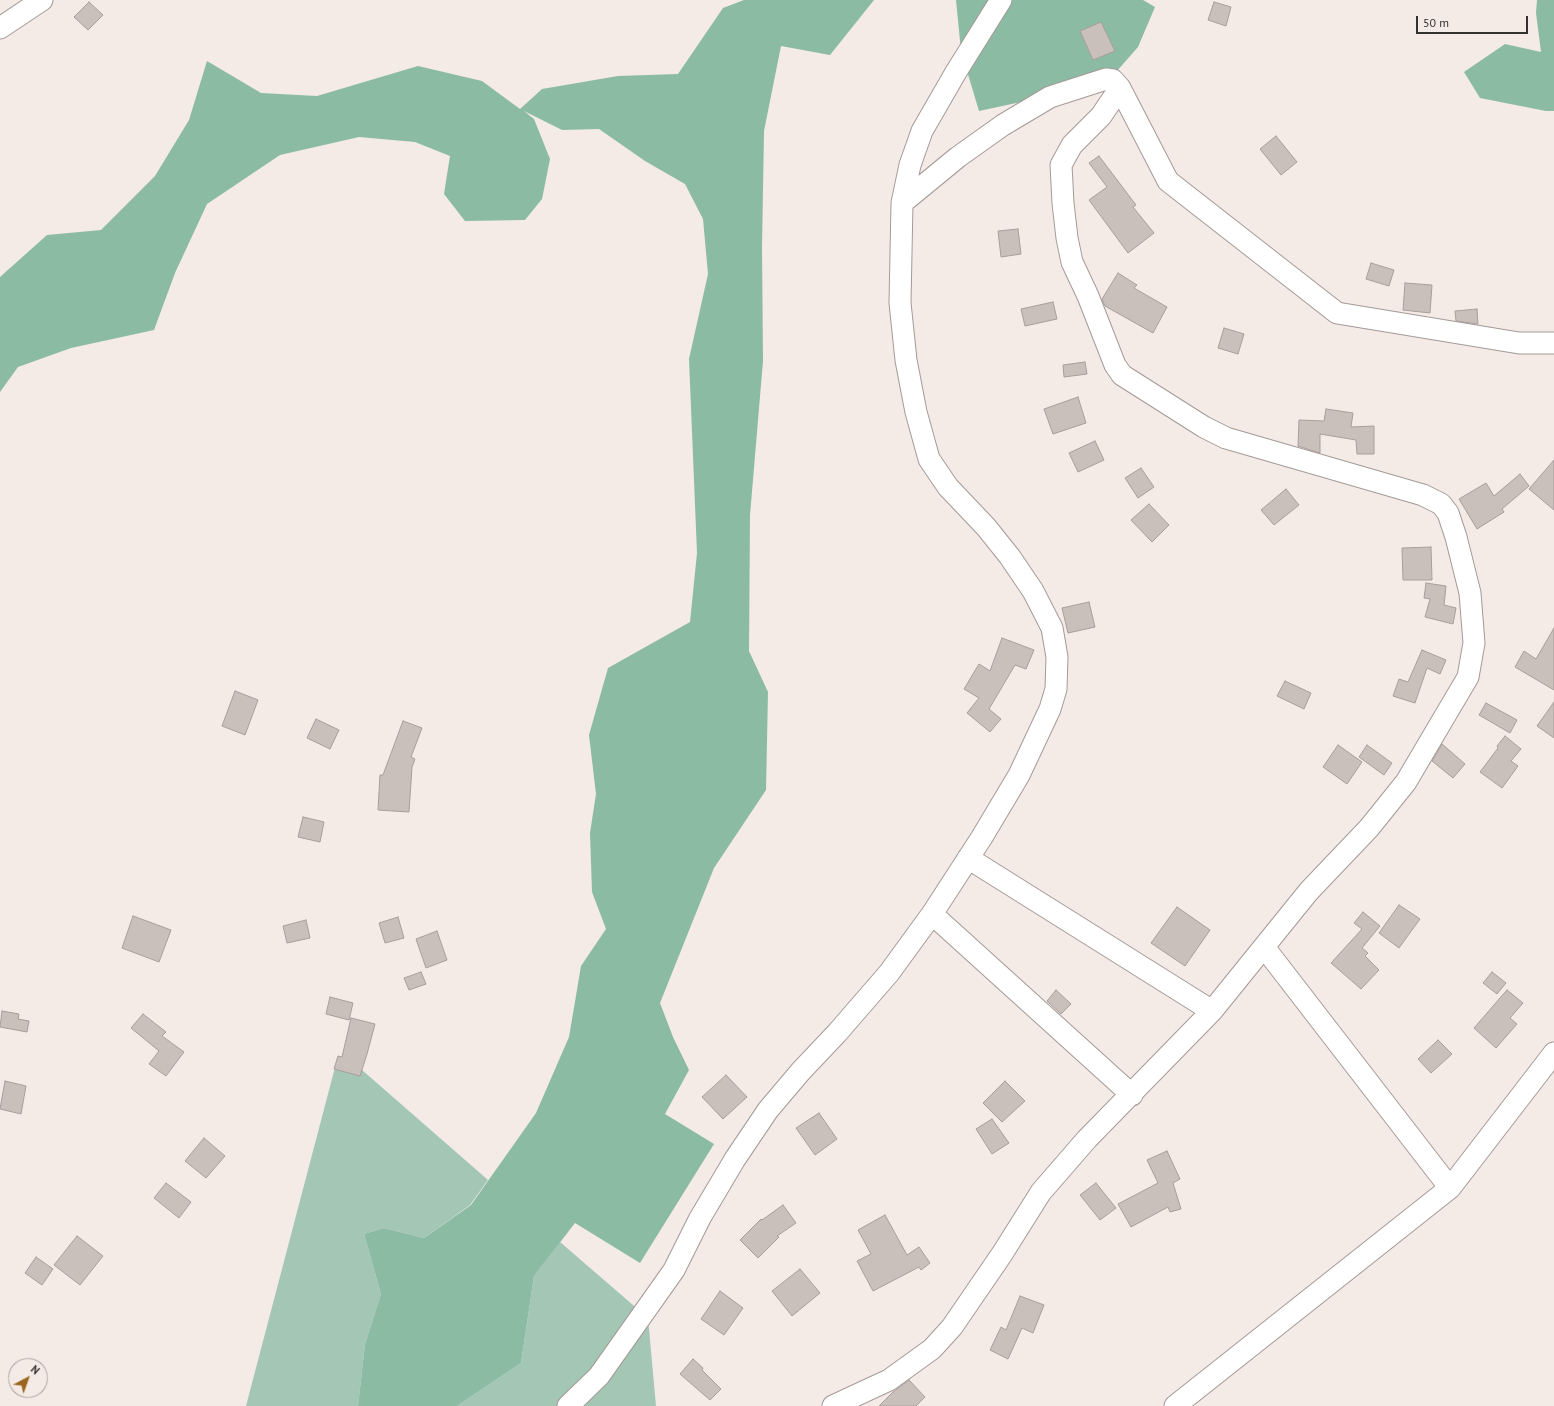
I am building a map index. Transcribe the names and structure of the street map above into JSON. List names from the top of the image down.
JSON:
{
  "scale_bar": "50 m",
  "north": "top right"
}
